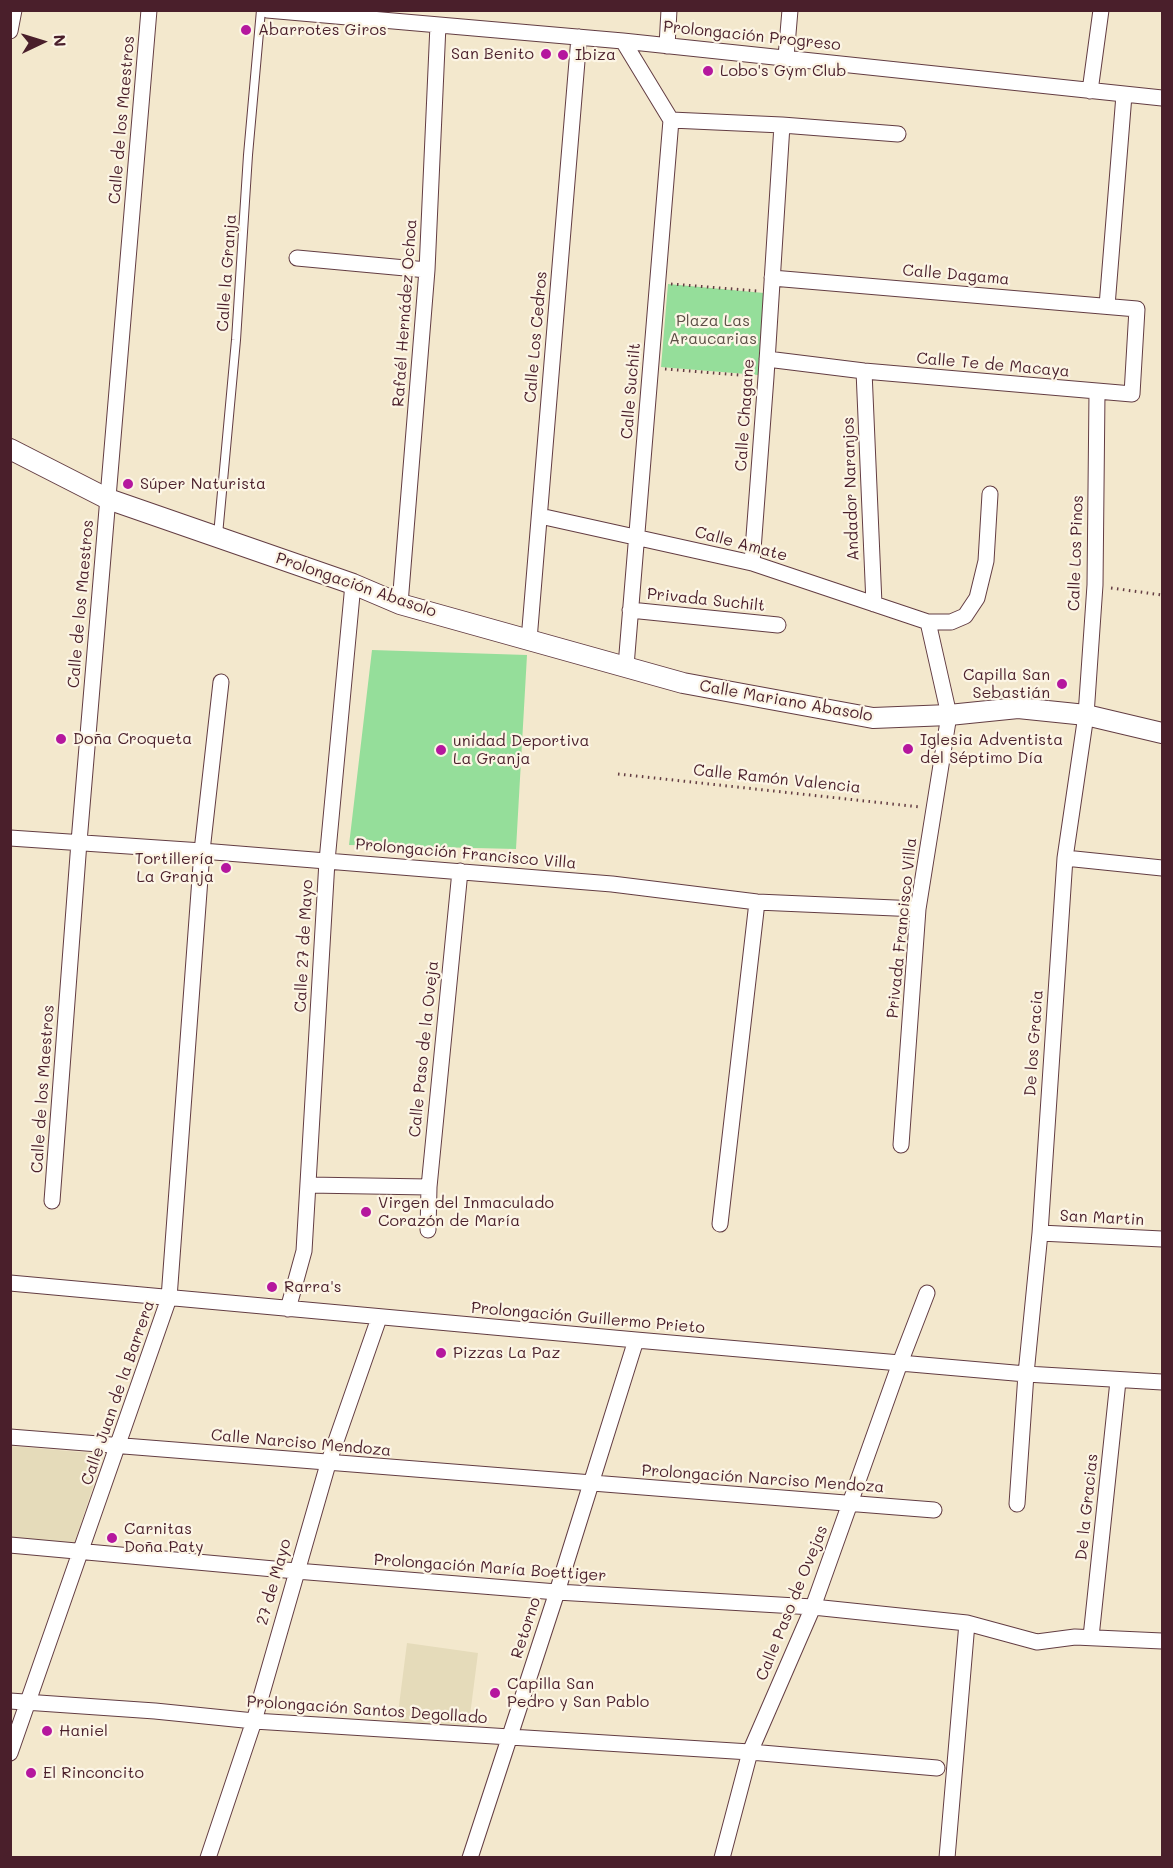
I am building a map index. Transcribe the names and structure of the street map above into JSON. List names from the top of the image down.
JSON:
{
  "streets": {
    "street": [
      "Prolongación Progreso",
      "Calle de los Maestros",
      "Calle Dagama",
      "Rafaél Hernádez Ochoa",
      "Calle Los Cedros",
      "Calle Te de Macaya",
      "Calle Suchilt",
      "Calle Chagane",
      "Andador Naranjos",
      "Calle Amate",
      "Calle Los Pinos",
      "Prolongación Abasolo",
      "Privada Suchilt",
      "Calle Mariano Abasolo",
      "Prolongación Francisco Villa",
      "Privada Francisco Villa",
      "Calle 27 de Mayo",
      "De los Gracia",
      "Calle Paso de la Oveja",
      "San Martin",
      "Prolongación Guillermo Prieto",
      "Calle Juan de la Barrera",
      "Calle Narciso Mendoza",
      "Prolongación Narciso Mendoza",
      "De la Gracias",
      "Prolongación María Boettiger",
      "27 de Mayo",
      "Calle Paso de Ovejas",
      "Retorno",
      "Prolongación Santos Degollado"
    ],
    "lane": ["Calle la Granja"],
    "path": ["Calle Ramón Valencia"]
  },
  "crossings": [
    ["Prolongación Progreso", "Rafaél Hernádez Ochoa"],
    ["Prolongación Progreso", "Calle Los Cedros"],
    ["Calle de los Maestros", "Prolongación Francisco Villa"],
    ["Calle la Granja", "Prolongación Abasolo"],
    ["Calle Dagama", "Calle Te de Macaya"],
    ["Calle Dagama", "Calle Chagane"],
    ["Rafaél Hernádez Ochoa", "Prolongación Abasolo"],
    ["Calle Los Cedros", "Calle Amate"],
    ["Calle Los Cedros", "Prolongación Abasolo"],
    ["Calle Te de Macaya", "Calle Chagane"],
    ["Calle Te de Macaya", "Andador Naranjos"],
    ["Calle Te de Macaya", "Calle Los Pinos"],
    ["Calle Suchilt", "Calle Amate"],
    ["Calle Suchilt", "Prolongación Abasolo"],
    ["Calle Suchilt", "Privada Suchilt"],
    ["Calle Suchilt", "Calle Mariano Abasolo"],
    ["Calle Chagane", "Calle Amate"],
    ["Andador Naranjos", "Calle Amate"],
    ["Calle Los Pinos", "Calle Mariano Abasolo"],
    ["Calle Los Pinos", "De los Gracia"],
    ["Prolongación Abasolo", "Calle Mariano Abasolo"],
    ["Prolongación Abasolo", "Calle 27 de Mayo"],
    ["Calle Mariano Abasolo", "Privada Francisco Villa"],
    ["Calle Mariano Abasolo", "De los Gracia"],
    ["Calle Ramón Valencia", "Privada Francisco Villa"],
    ["Prolongación Francisco Villa", "Privada Francisco Villa"],
    ["Prolongación Francisco Villa", "Calle 27 de Mayo"],
    ["Prolongación Francisco Villa", "Calle Paso de la Oveja"],
    ["Prolongación Francisco Villa", "Calle Juan de la Barrera"],
    ["Calle 27 de Mayo", "Prolongación Guillermo Prieto"],
    ["De los Gracia", "San Martin"],
    ["De los Gracia", "Prolongación Guillermo Prieto"],
    ["Prolongación Guillermo Prieto", "Calle Juan de la Barrera"],
    ["Prolongación Guillermo Prieto", "De la Gracias"],
    ["Prolongación Guillermo Prieto", "27 de Mayo"],
    ["Prolongación Guillermo Prieto", "Calle Paso de Ovejas"],
    ["Prolongación Guillermo Prieto", "Retorno"],
    ["Calle Juan de la Barrera", "Calle Narciso Mendoza"],
    ["Calle Juan de la Barrera", "Prolongación María Boettiger"],
    ["Calle Juan de la Barrera", "Prolongación Santos Degollado"],
    ["Calle Narciso Mendoza", "Prolongación Narciso Mendoza"],
    ["Calle Narciso Mendoza", "27 de Mayo"],
    ["Calle Narciso Mendoza", "Retorno"],
    ["Prolongación Narciso Mendoza", "Calle Paso de Ovejas"],
    ["Prolongación Narciso Mendoza", "Retorno"],
    ["De la Gracias", "Prolongación María Boettiger"],
    ["Prolongación María Boettiger", "27 de Mayo"],
    ["Prolongación María Boettiger", "Calle Paso de Ovejas"],
    ["Prolongación María Boettiger", "Retorno"],
    ["27 de Mayo", "Prolongación Santos Degollado"],
    ["Calle Paso de Ovejas", "Prolongación Santos Degollado"],
    ["Retorno", "Prolongación Santos Degollado"]
  ],
  "parks": ["Plaza Las Araucarias"],
  "places": [
    "Abarrotes Giros",
    "San Benito",
    "Ibiza",
    "Lobo's Gym Club",
    "Súper Naturista",
    "Capilla San Sebastián",
    "Doña Croqueta",
    "Iglesia Adventista del Séptimo Día",
    "unidad Deportiva La Granja",
    "Tortillería La Granja",
    "Virgen del Inmaculado Corazón de María",
    "Rarra's",
    "Pizzas La Paz",
    "Carnitas Doña Paty",
    "Capilla San Pedro y San Pablo",
    "Haniel",
    "El Rinconcito"
  ],
  "north": "right"
}
